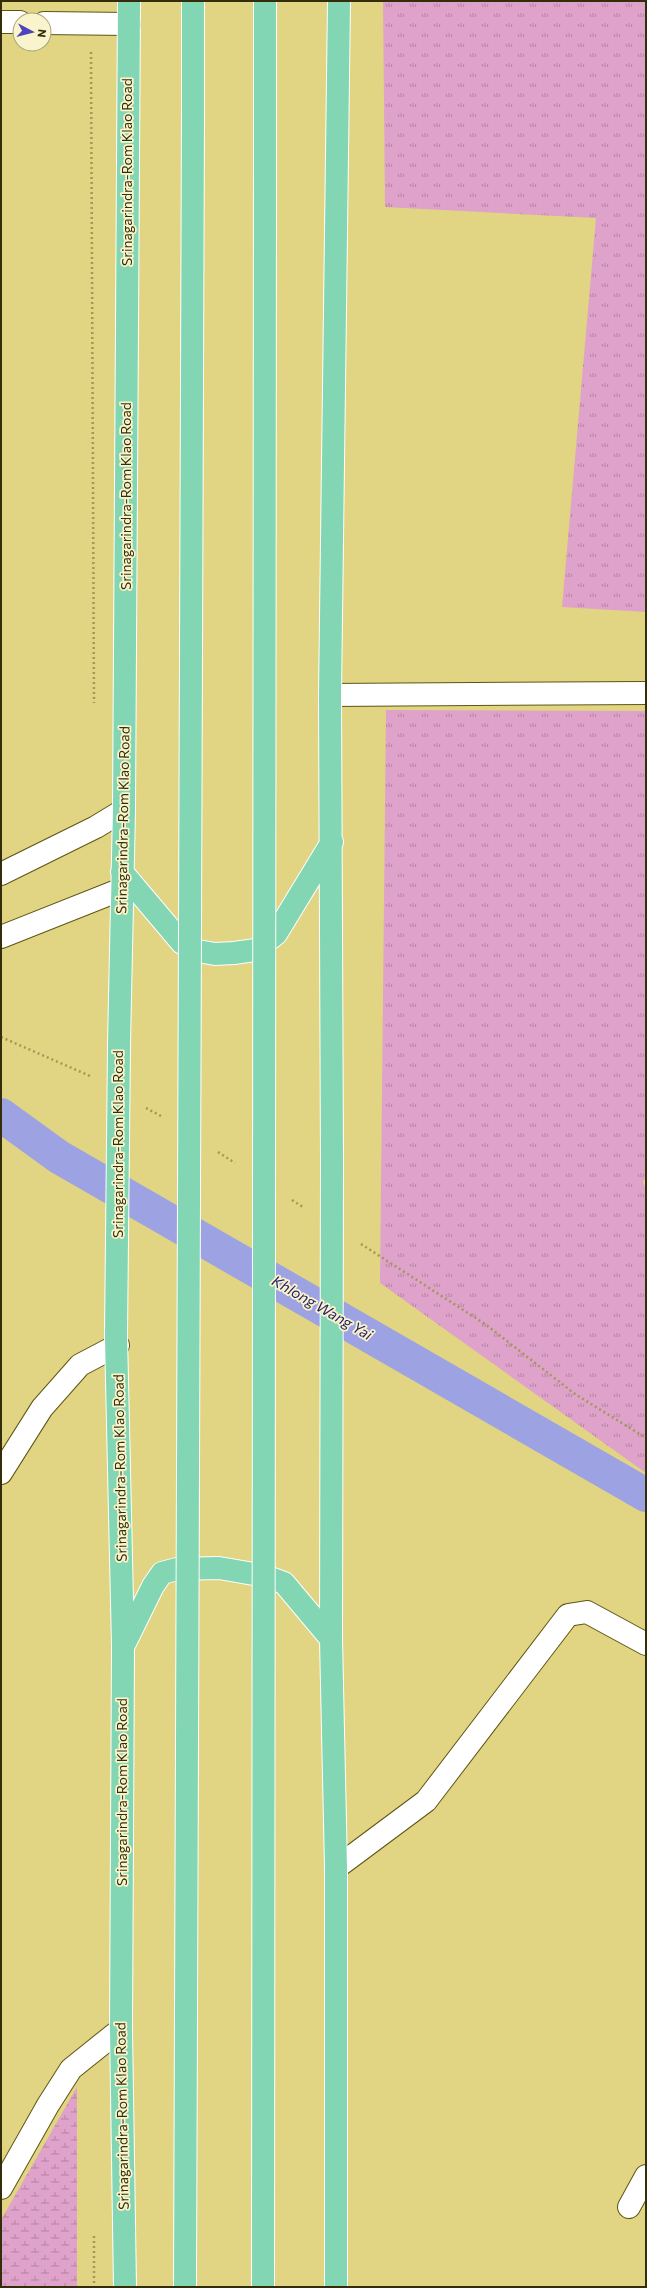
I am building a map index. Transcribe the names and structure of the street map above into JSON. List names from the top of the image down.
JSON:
{
  "streets": {
    "main road": ["Srinagarindra-Rom Klao Road"]
  },
  "water": ["Khlong Wang Yai"],
  "north": "right"
}
